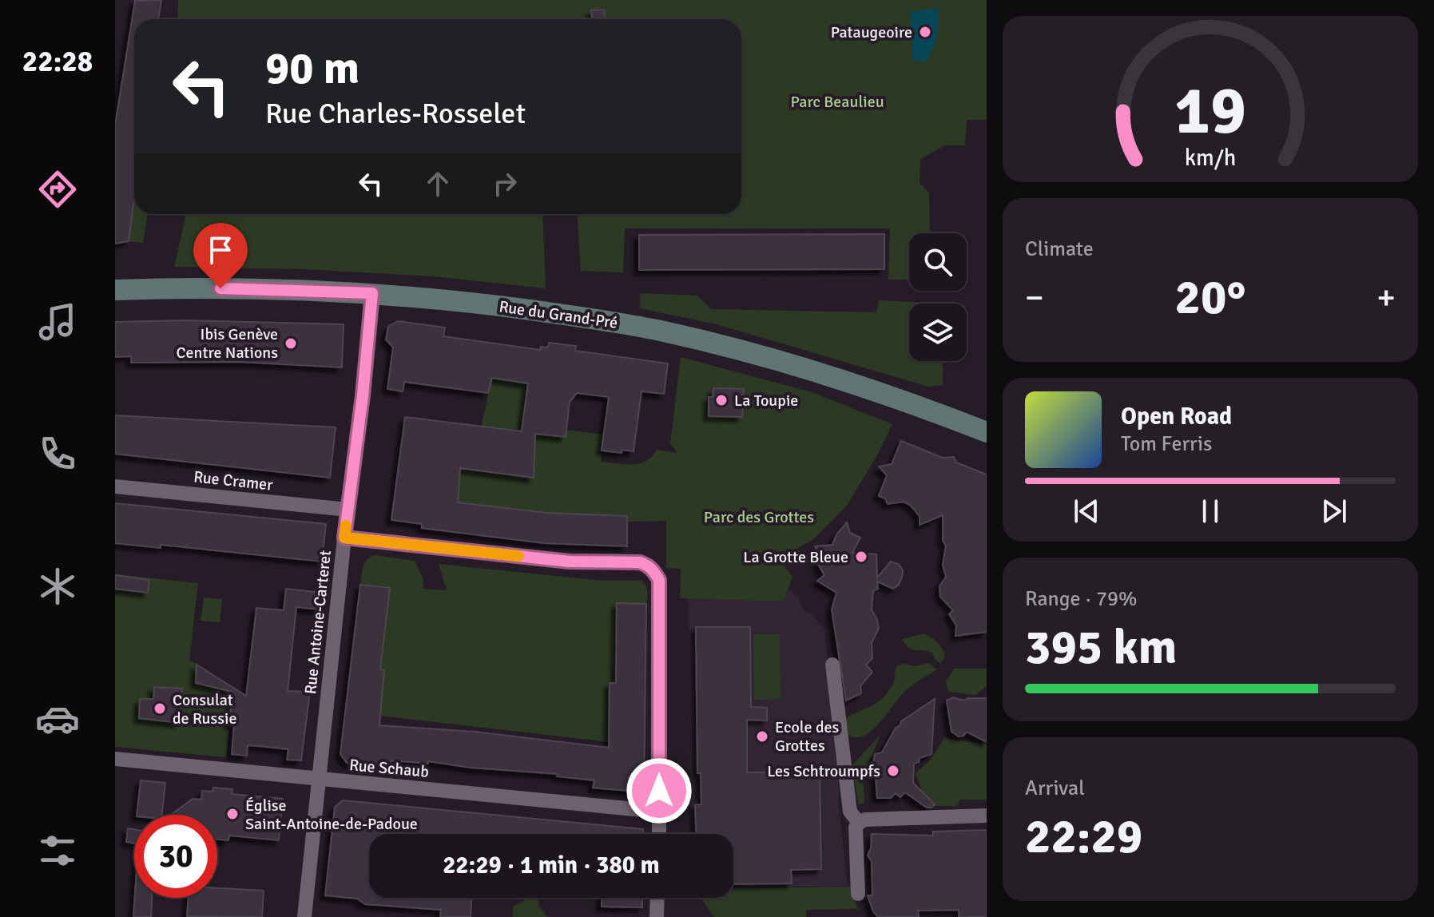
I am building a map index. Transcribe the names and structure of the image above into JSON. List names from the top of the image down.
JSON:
{
  "streets": {
    "main road": ["Rue du Grand-Pré"],
    "street": ["Rue Cramer", "Rue Antoine-Carteret", "Rue Schaub"]
  },
  "crossings": [
    ["Rue du Grand-Pré", "Rue Antoine-Carteret"],
    ["Rue Cramer", "Rue Antoine-Carteret"],
    ["Rue Antoine-Carteret", "Rue Schaub"]
  ],
  "parks": ["Parc Beaulieu", "Parc des Grottes"],
  "places": [
    "Pataugeoire",
    "Ibis Genève Centre Nations",
    "La Toupie",
    "La Grotte Bleue",
    "Consulat de Russie",
    "Ecole des Grottes",
    "Les Schtroumpfs",
    "Église Saint-Antoine-de-Padoue"
  ],
  "page": {
    "tabs": "22:28",
    "turn": ["90 m", "Rue Charles-Rosselet"],
    "tile": [
      "Climate",
      ["Range · 79%", "395 km"],
      ["Arrival", "22:29"]
    ],
    "heat": ["−", "20°", "+"],
    "song": ["Open Road", "Tom Ferris"],
    "limit": "30",
    "trip": "22:29 · 1 min · 380 m",
    "gauge": ["19", "km/h"]
  }
}
